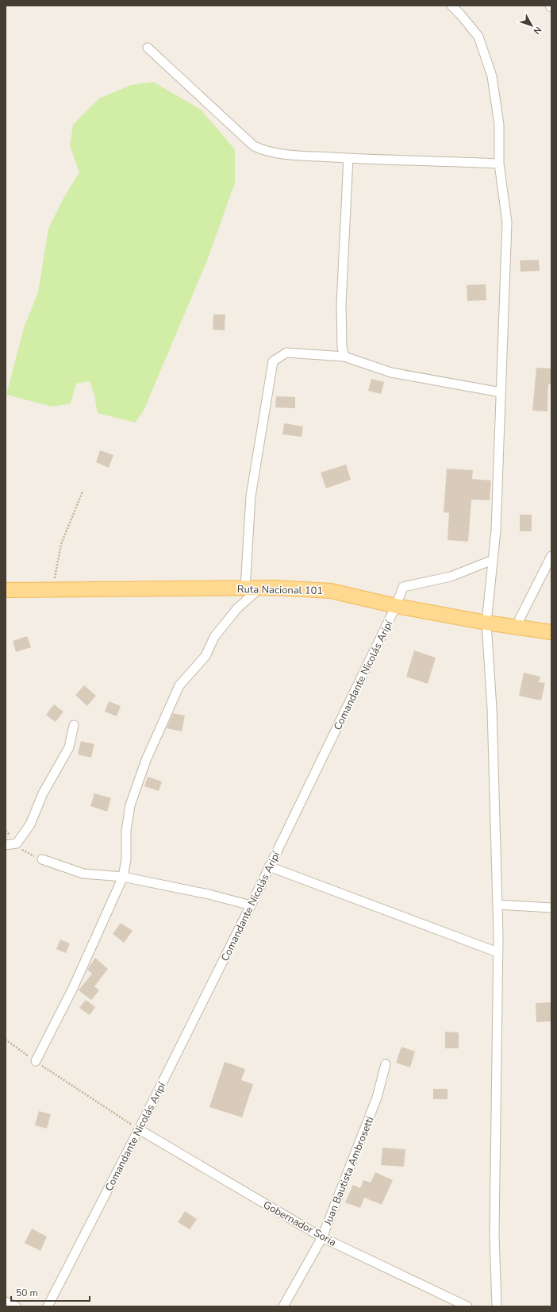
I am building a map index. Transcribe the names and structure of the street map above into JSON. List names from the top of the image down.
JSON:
{
  "streets": {
    "main road": ["Ruta Nacional 101"],
    "street": ["Comandante Nicolás Aripí", "Juan Bautista Ambrosetti", "Gobernador Soria"]
  },
  "crossings": [
    ["Ruta Nacional 101", "Comandante Nicolás Aripí"],
    ["Comandante Nicolás Aripí", "Gobernador Soria"],
    ["Juan Bautista Ambrosetti", "Gobernador Soria"]
  ],
  "scale_bar": "50 m",
  "north": "bottom right"
}
